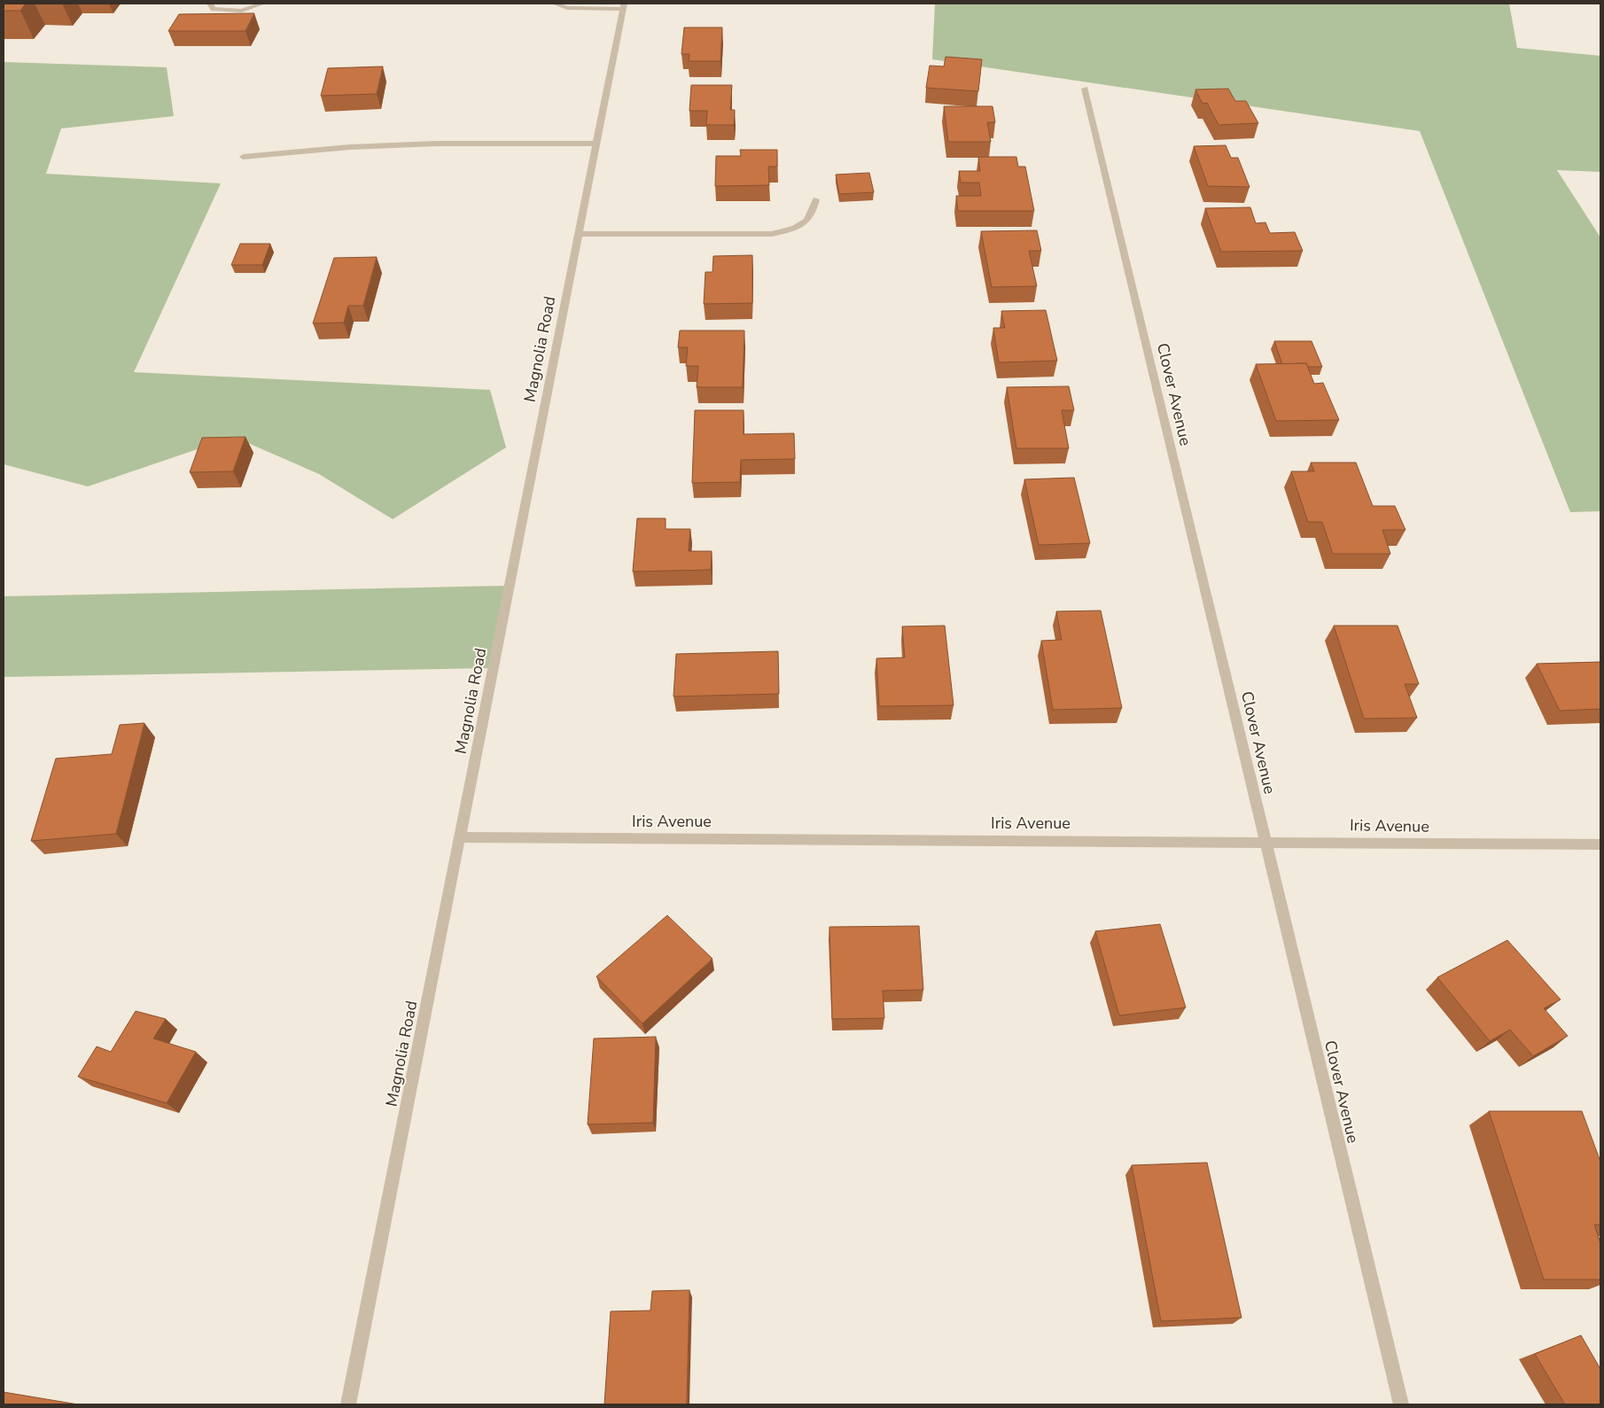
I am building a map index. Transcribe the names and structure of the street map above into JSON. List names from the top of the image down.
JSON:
{
  "streets": {
    "street": ["Magnolia Road", "Clover Avenue", "Iris Avenue"]
  },
  "crossings": [
    ["Magnolia Road", "Iris Avenue"],
    ["Clover Avenue", "Iris Avenue"]
  ]
}
